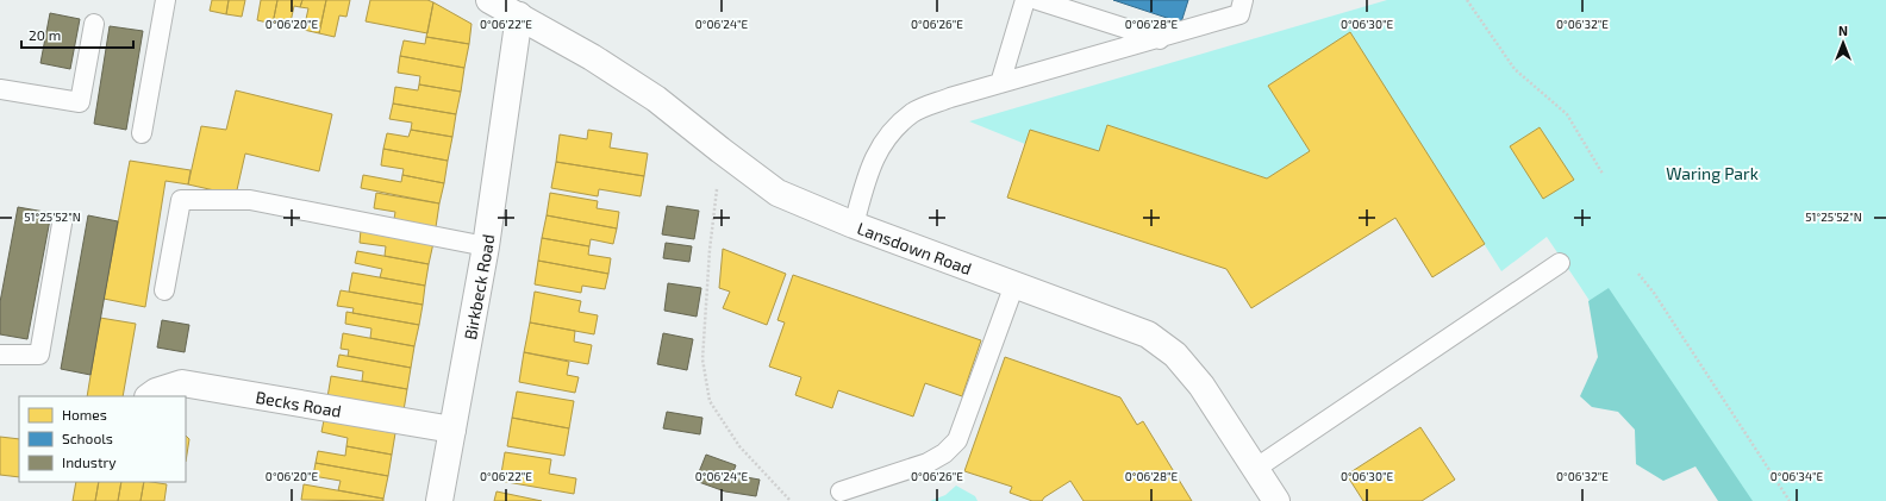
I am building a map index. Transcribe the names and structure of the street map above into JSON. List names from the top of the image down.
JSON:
{
  "streets": {
    "street": ["Lansdown Road", "Birkbeck Road", "Becks Road"]
  },
  "crossings": [
    ["Lansdown Road", "Birkbeck Road"],
    ["Birkbeck Road", "Becks Road"]
  ],
  "parks": ["Waring Park"],
  "legend": ["Homes", "Schools", "Industry"],
  "scale_bar": "20 m",
  "north": "top",
  "coordinates": [
    "0°06'20\"E",
    "0°06'22\"E",
    "0°06'24\"E",
    "0°06'26\"E",
    "0°06'28\"E",
    "0°06'30\"E",
    "0°06'32\"E",
    "51°25'52\"N",
    "0°06'34\"E"
  ]
}
